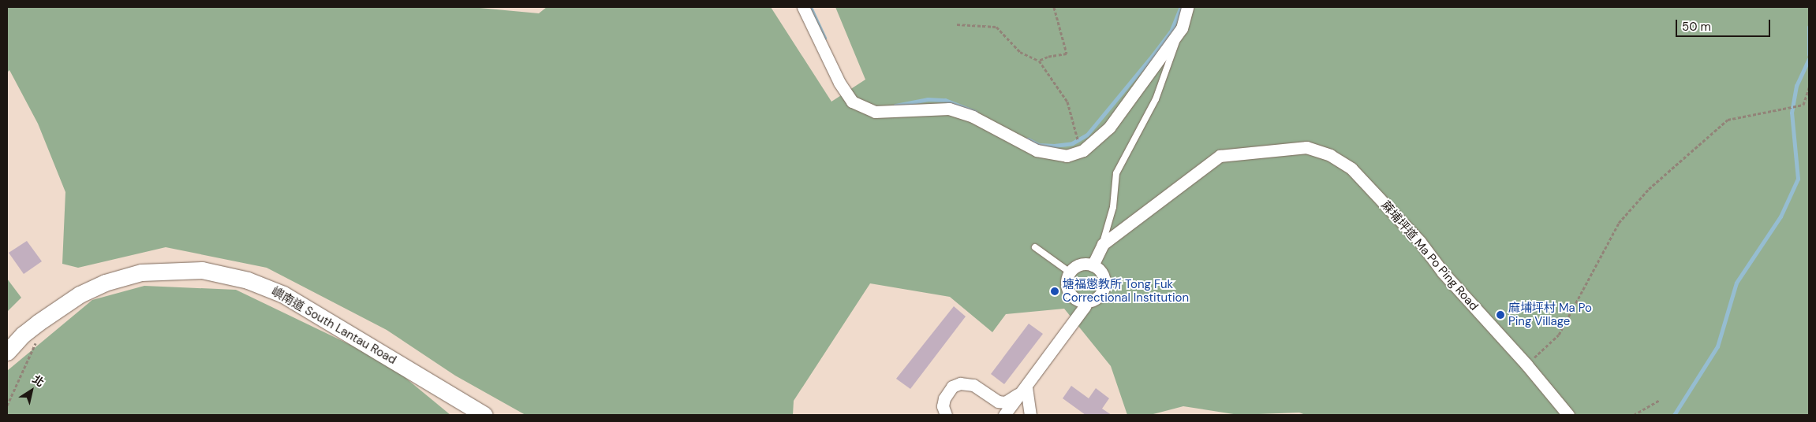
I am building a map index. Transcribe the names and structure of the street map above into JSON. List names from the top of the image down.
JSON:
{
  "streets": {
    "main road": ["嶼南道 South Lantau Road"],
    "street": ["蔴埔坪道 Ma Po Ping Road"]
  },
  "places": ["塘福懲教所 Tong Fuk Correctional Institution", "麻埔坪村 Ma Po Ping Village"],
  "scale_bar": "50 m",
  "north": "top right"
}
